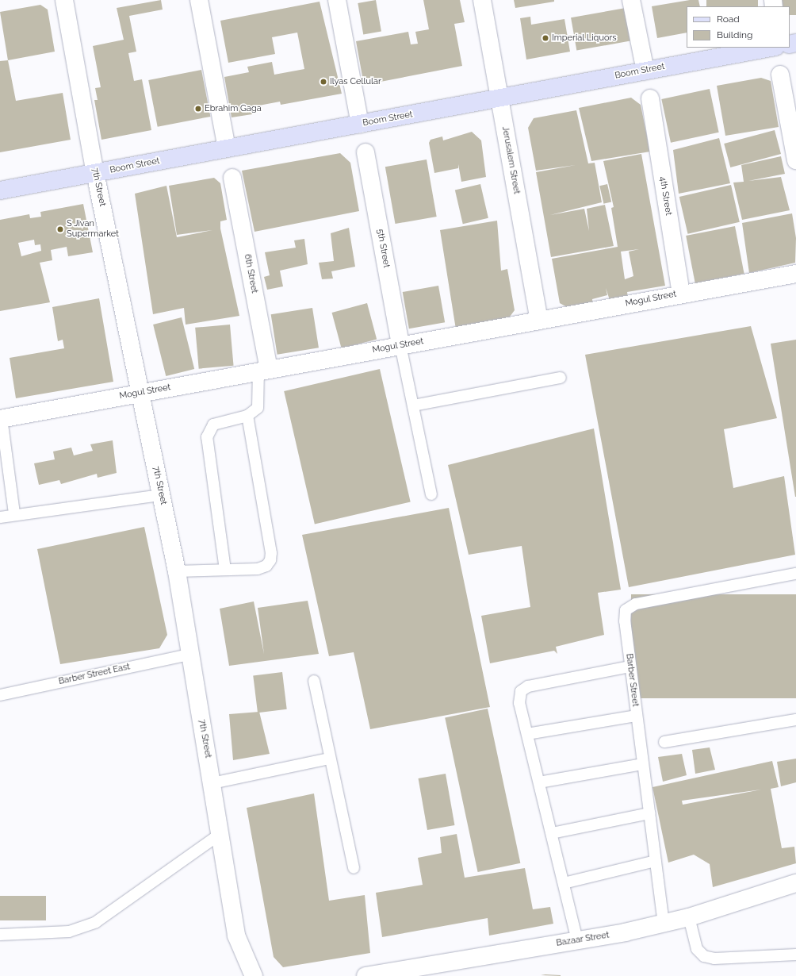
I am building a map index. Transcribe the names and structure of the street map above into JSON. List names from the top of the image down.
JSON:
{
  "streets": {
    "main road": ["Boom Street"],
    "street": [
      "Jerusalem Street",
      "7th Street",
      "4th Street",
      "5th Street",
      "6th Street",
      "Mogul Street",
      "Bazaar Street"
    ],
    "lane": ["Barber Street East", "Barber Street"]
  },
  "crossings": [
    ["Boom Street", "Jerusalem Street"],
    ["Boom Street", "7th Street"],
    ["Jerusalem Street", "Mogul Street"],
    ["7th Street", "Mogul Street"],
    ["7th Street", "Barber Street East"],
    ["4th Street", "Mogul Street"],
    ["5th Street", "Mogul Street"],
    ["6th Street", "Mogul Street"],
    ["Barber Street", "Bazaar Street"]
  ],
  "places": [
    "Imperial Liquors",
    "Ilyas Cellular",
    "Ebrahim Gaga",
    "S Jivan Supermarket"
  ],
  "legend": ["Road", "Building"]
}
